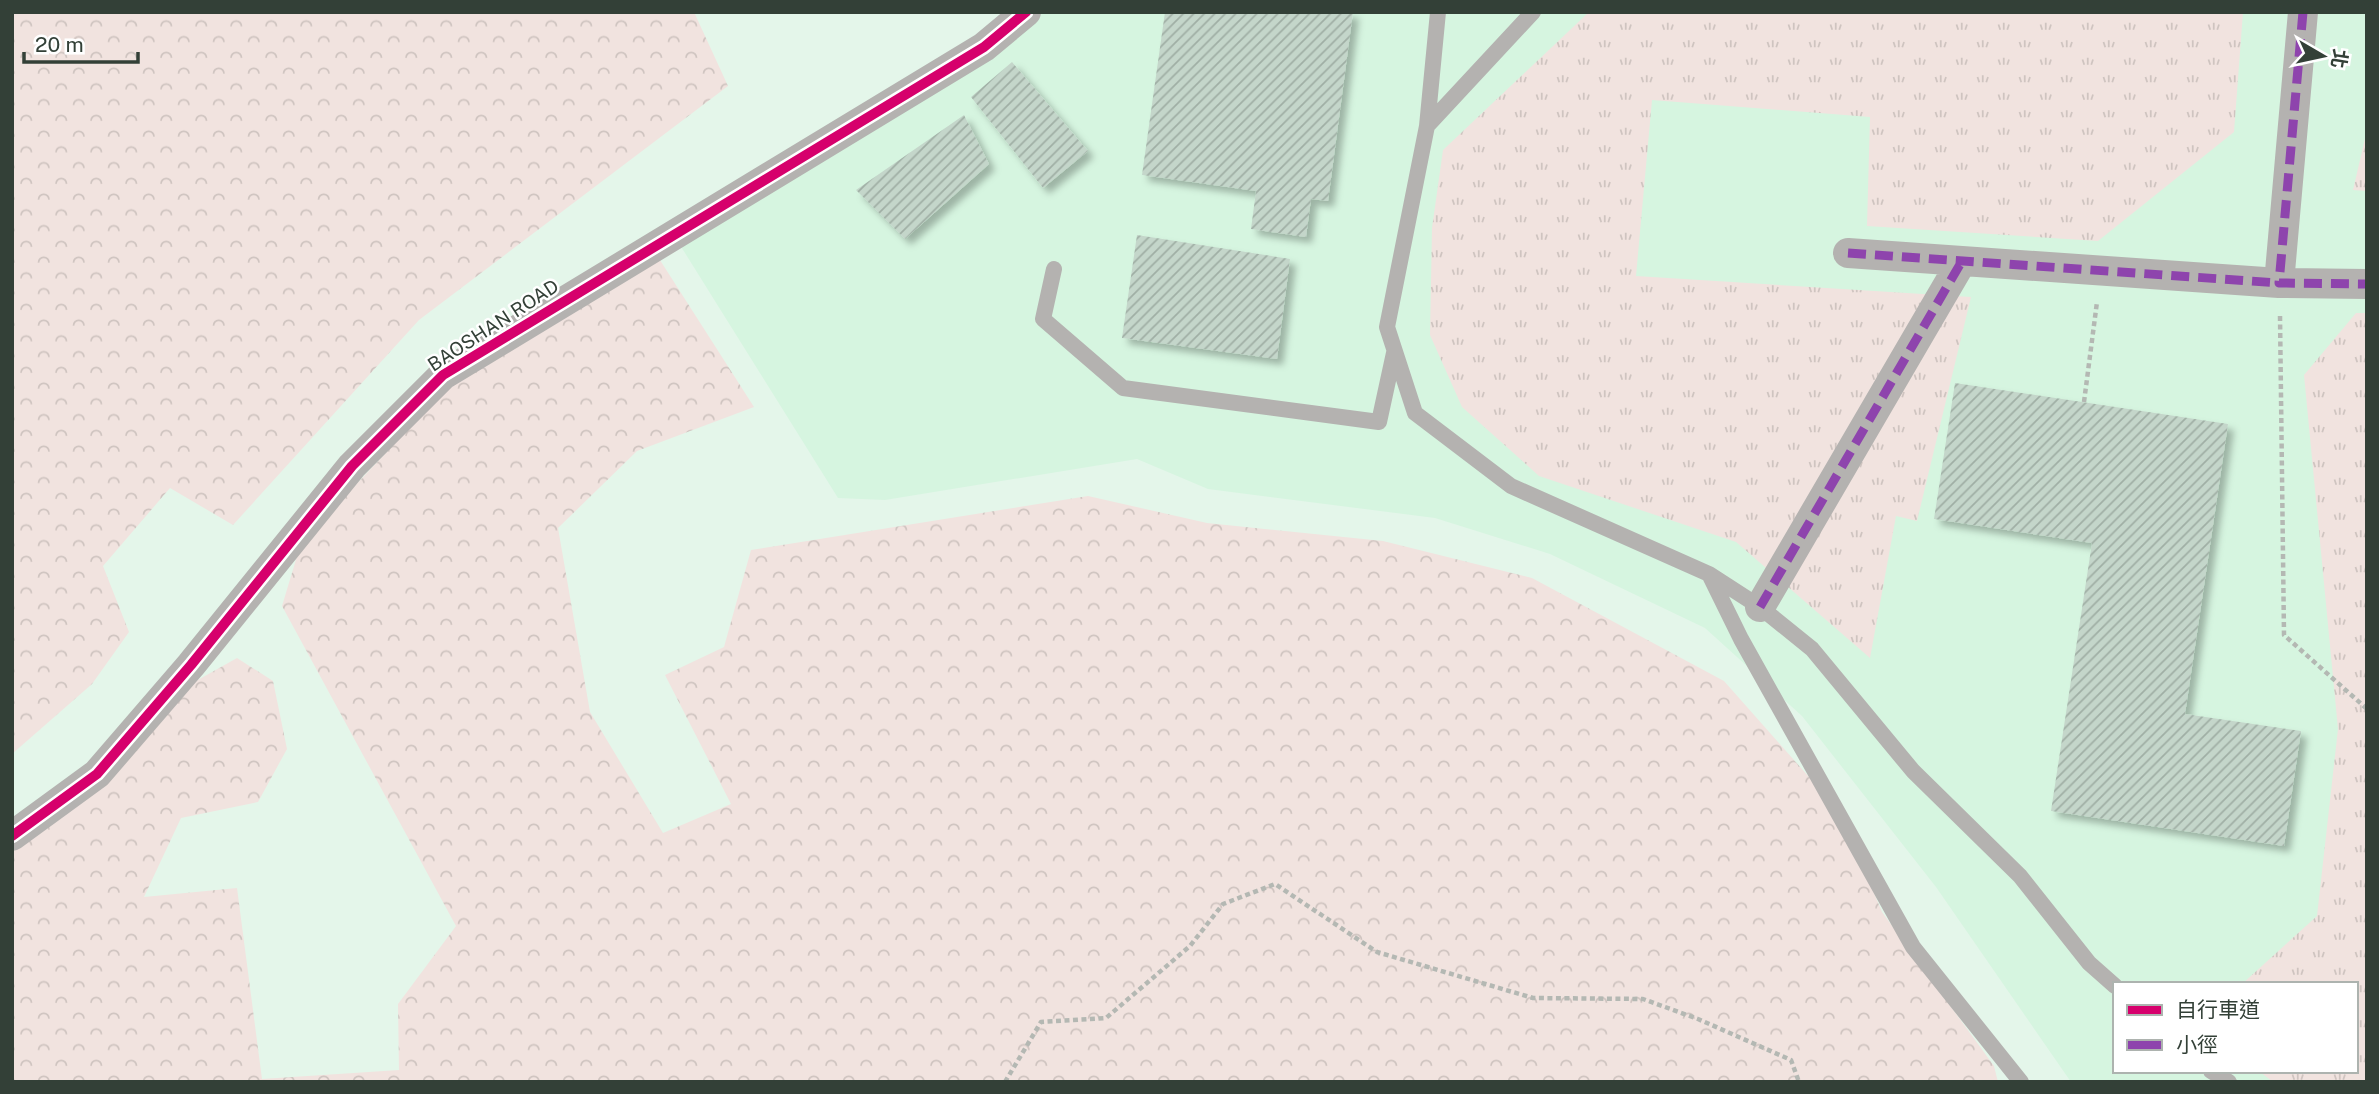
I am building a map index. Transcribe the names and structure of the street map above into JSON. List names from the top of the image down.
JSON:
{
  "streets": {
    "street": ["BAOSHAN ROAD"]
  },
  "legend": ["自行車道", "小徑"],
  "scale_bar": "20 m",
  "north": "right"
}
